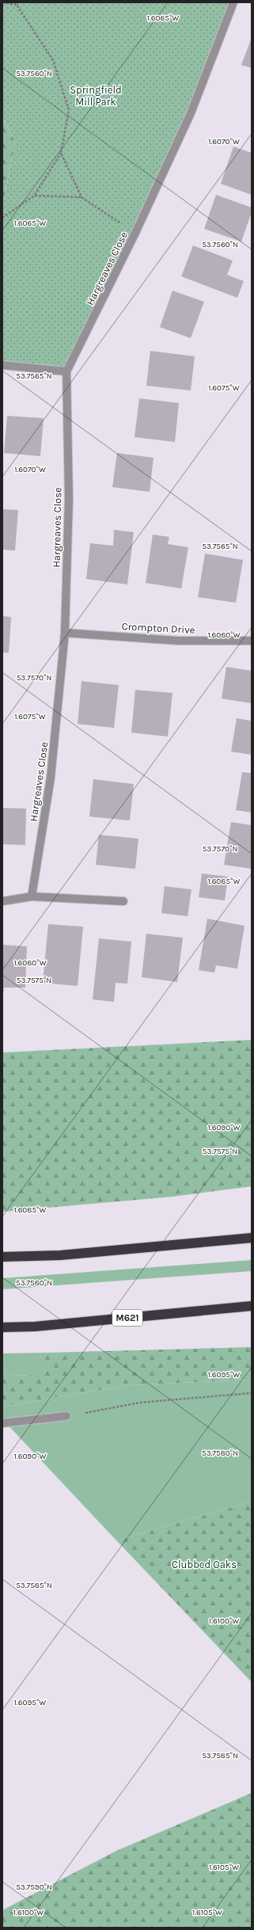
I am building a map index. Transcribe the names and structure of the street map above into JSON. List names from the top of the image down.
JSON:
{
  "streets": {
    "highway": ["M621"],
    "street": ["Hargreaves Close", "Crompton Drive"]
  },
  "crossings": [
    ["Hargreaves Close", "Crompton Drive"]
  ],
  "parks": ["Springfield Mill Park", "Clubbed Oaks"],
  "coordinates": [
    "1.6065°W",
    "53.7560°N",
    "1.6070°W",
    "53.7565°N",
    "1.6075°W",
    "1.6080°W",
    "53.7570°N",
    "1.6085°W",
    "53.7575°N",
    "1.6090°W",
    "53.7580°N",
    "1.6095°W",
    "53.7585°N",
    "1.6100°W",
    "1.6105°W",
    "53.7590°N"
  ]
}
